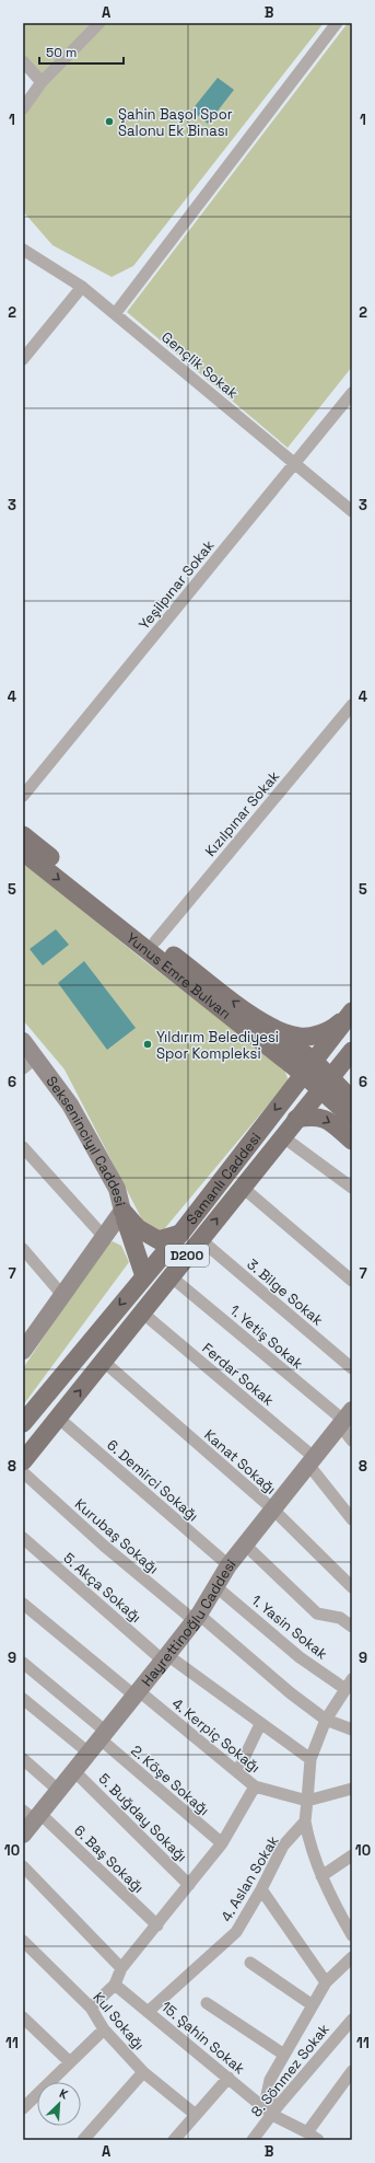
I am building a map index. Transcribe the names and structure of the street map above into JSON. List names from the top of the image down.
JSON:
{
  "streets": {
    "main road": [
      "Yunus Emre Bulvarı",
      "Sekseninciyıl Caddesi",
      "Samanlı Caddesi",
      "D200",
      "Hayrettinoğlu Caddesi"
    ],
    "street": [
      "Gençlik Sokak",
      "Yeşilpınar Sokak",
      "Kızılpınar Sokak",
      "3. Bilge Sokak",
      "1. Yetiş Sokak",
      "Ferdar Sokak",
      "Kanat Sokağı",
      "6. Demirci Sokağı",
      "Kurubaş Sokağı",
      "5. Akça Sokağı",
      "1. Yasin Sokak",
      "4. Kerpiç Sokağı",
      "2. Köşe Sokağı",
      "5. Buğday Sokağı",
      "6. Baş Sokağı",
      "4. Aslan Sokak",
      "Kul Sokağı",
      "15. Şahin Sokak",
      "8. Sönmez Sokak"
    ]
  },
  "crossings": [
    ["Gençlik Sokak", "Yeşilpınar Sokak"],
    ["Kızılpınar Sokak", "Yunus Emre Bulvarı"],
    ["Yunus Emre Bulvarı", "Samanlı Caddesi"],
    ["Samanlı Caddesi", "3. Bilge Sokak"],
    ["Samanlı Caddesi", "1. Yetiş Sokak"],
    ["Samanlı Caddesi", "Ferdar Sokak"],
    ["Samanlı Caddesi", "Kanat Sokağı"],
    ["Samanlı Caddesi", "6. Demirci Sokağı"],
    ["1. Yetiş Sokak", "Hayrettinoğlu Caddesi"],
    ["Ferdar Sokak", "Hayrettinoğlu Caddesi"],
    ["Kanat Sokağı", "Hayrettinoğlu Caddesi"],
    ["6. Demirci Sokağı", "Hayrettinoğlu Caddesi"],
    ["Kurubaş Sokağı", "Hayrettinoğlu Caddesi"],
    ["5. Akça Sokağı", "Hayrettinoğlu Caddesi"],
    ["Hayrettinoğlu Caddesi", "1. Yasin Sokak"],
    ["Hayrettinoğlu Caddesi", "4. Kerpiç Sokağı"],
    ["Hayrettinoğlu Caddesi", "2. Köşe Sokağı"],
    ["Hayrettinoğlu Caddesi", "5. Buğday Sokağı"],
    ["Hayrettinoğlu Caddesi", "6. Baş Sokağı"],
    ["4. Aslan Sokak", "15. Şahin Sokak"],
    ["15. Şahin Sokak", "8. Sönmez Sokak"]
  ],
  "places": ["Şahin Başol Spor Salonu Ek Binası", "Yıldırım Belediyesi Spor Kompleksi"],
  "scale_bar": "50 m",
  "north": "top right",
  "grid": {
    "columns": ["A", "B"],
    "rows": [
      "1",
      "2",
      "3",
      "4",
      "5",
      "6",
      "7",
      "8",
      "9",
      "10",
      "11"
    ]
  }
}
